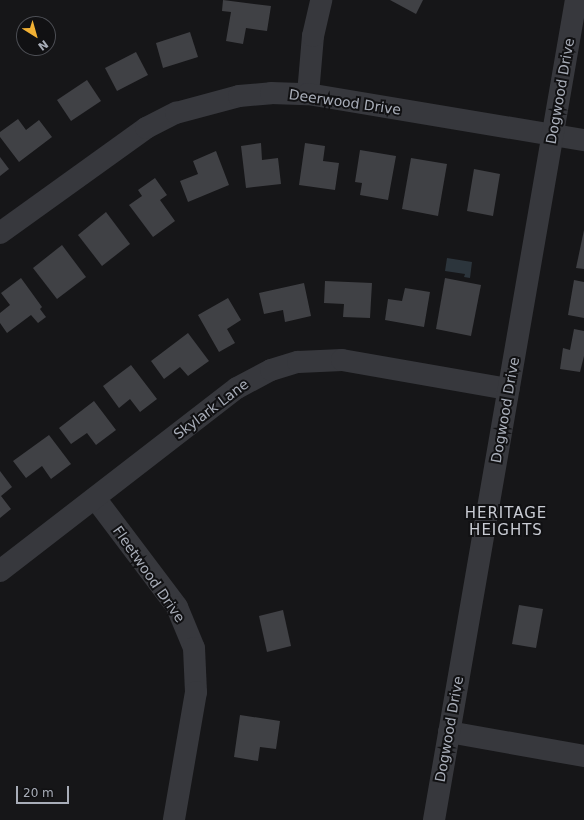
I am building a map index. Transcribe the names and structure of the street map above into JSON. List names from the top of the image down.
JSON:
{
  "streets": {
    "street": [
      "Dogwood Drive",
      "Deerwood Drive",
      "Skylark Lane",
      "Fleetwood Drive"
    ]
  },
  "crossings": [
    ["Dogwood Drive", "Deerwood Drive"],
    ["Dogwood Drive", "Skylark Lane"],
    ["Skylark Lane", "Fleetwood Drive"]
  ],
  "districts": ["HERITAGE HEIGHTS"],
  "scale_bar": "20 m",
  "north": "bottom right"
}
